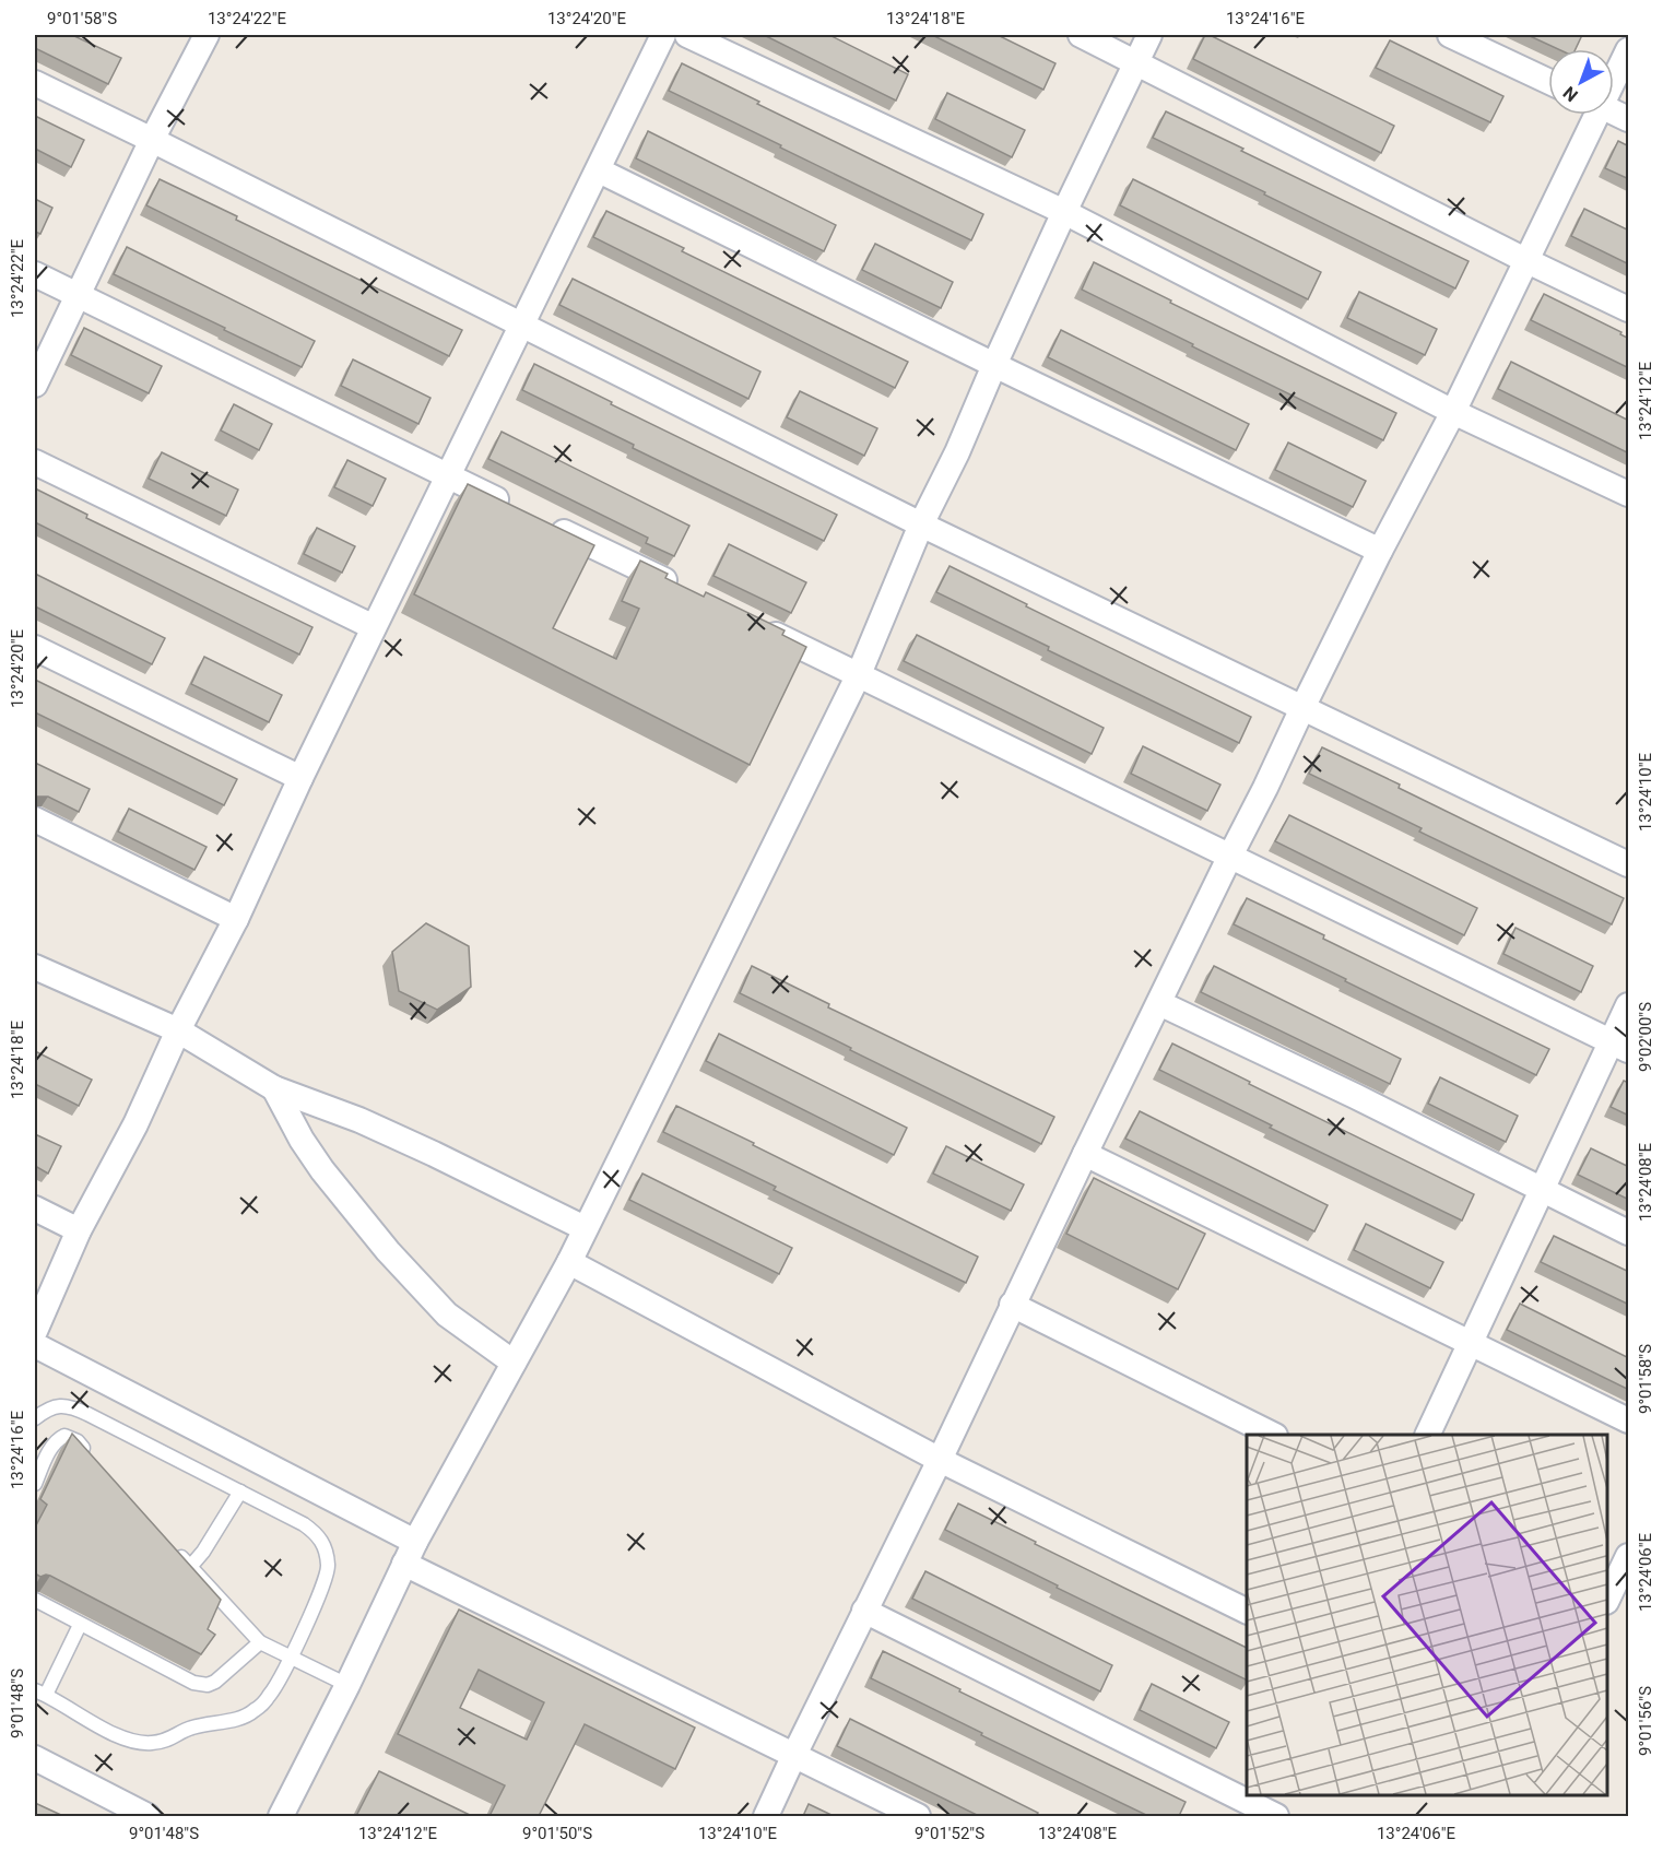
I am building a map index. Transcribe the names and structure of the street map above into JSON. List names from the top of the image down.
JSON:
{
  "north": "bottom left",
  "coordinates": [
    "9°01'58\"S",
    "13°24'22\"E",
    "13°24'20\"E",
    "13°24'18\"E",
    "13°24'16\"E",
    "13°24'12\"E",
    "13°24'10\"E",
    "9°02'00\"S",
    "13°24'08\"E",
    "13°24'06\"E",
    "9°01'48\"S",
    "9°01'56\"S",
    "9°01'50\"S",
    "9°01'52\"S"
  ]
}
